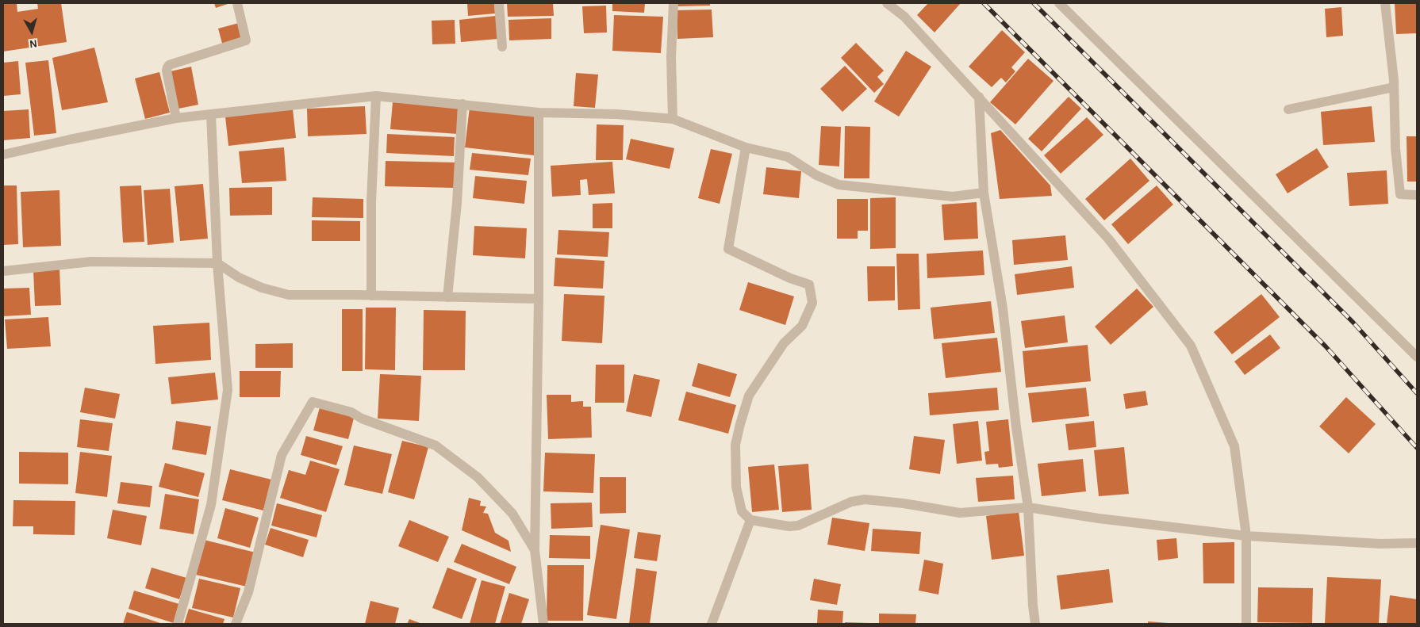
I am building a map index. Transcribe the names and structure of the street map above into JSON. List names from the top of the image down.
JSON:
{
  "north": "bottom"
}
